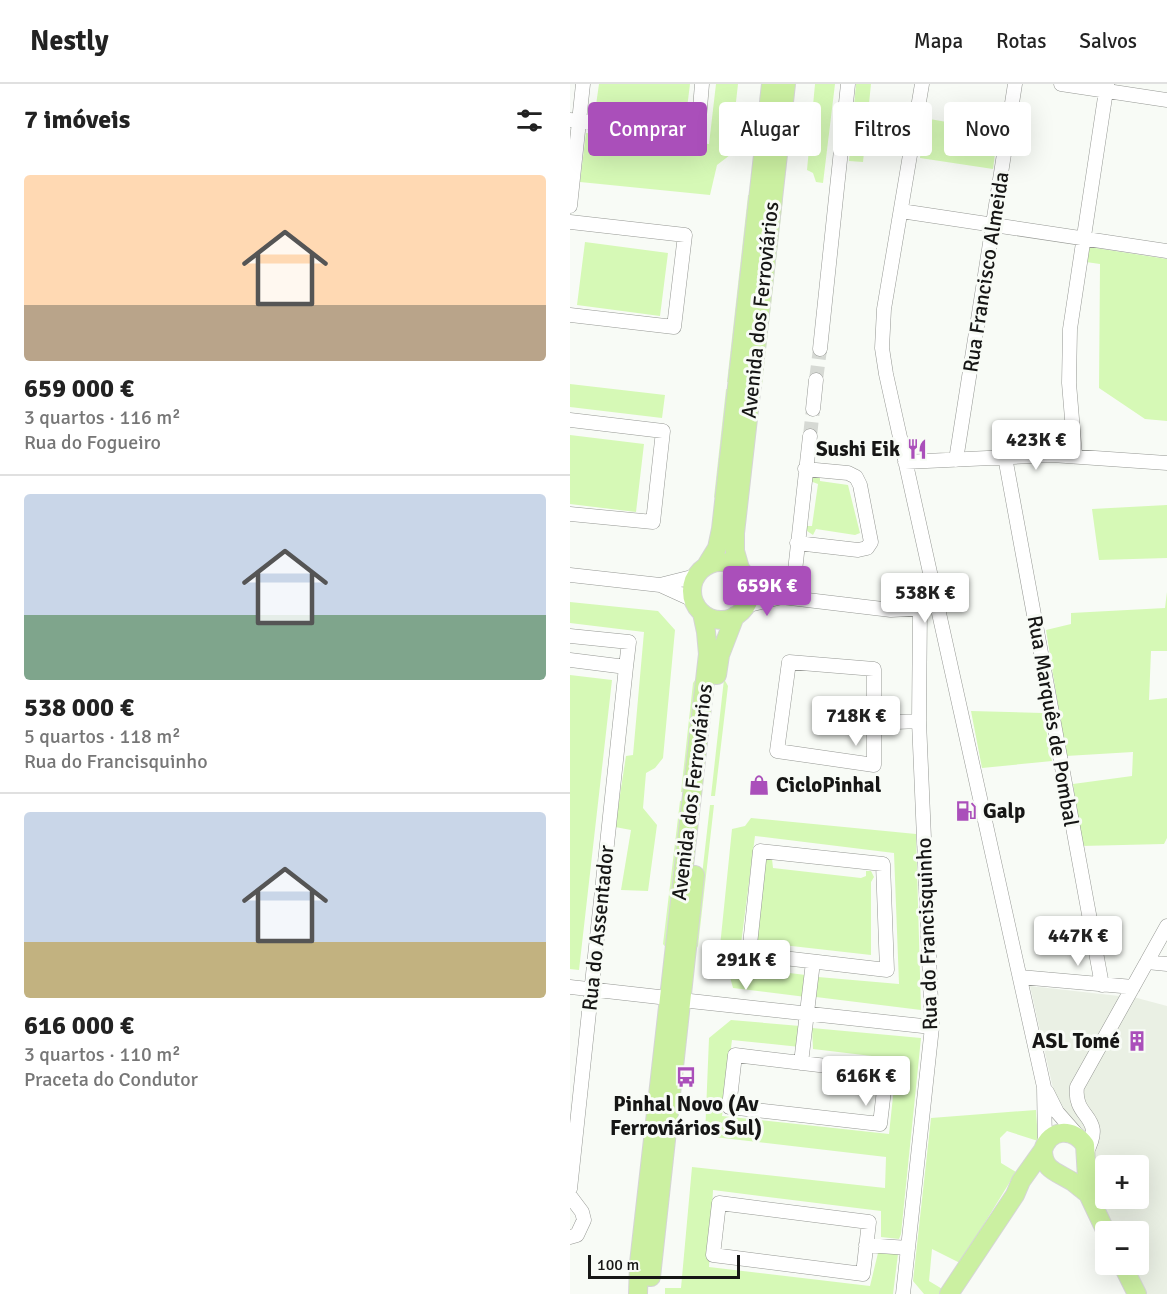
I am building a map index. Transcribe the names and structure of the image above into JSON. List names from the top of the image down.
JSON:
{
  "streets": {
    "main road": ["Avenida dos Ferroviários"],
    "street": [
      "Rua Francisco Almeida",
      "Rua Marquês de Pombal",
      "Rua do Assentador",
      "Rua do Francisquinho"
    ]
  },
  "places": {
    "restaurant": ["Sushi Eik"],
    "shop": ["CicloPinhal"],
    "fuel station": ["Galp"],
    "building": ["ASL Tomé"],
    "bus stop": ["Pinhal Novo (Av Ferroviários Sul)"]
  },
  "scale_bar": "100 m",
  "page": {
    "header": "Nestly",
    "nav": ["Mapa", "Rotas", "Salvos"],
    "heading": "7 imóveis",
    "chip": [
      "Comprar",
      "Alugar",
      "Filtros",
      "Novo"
    ],
    "list": [
      {
        "name": "659 000 €",
        "note": "3 quartos · 116 m² · Rua do Fogueiro"
      },
      {
        "name": "538 000 €",
        "note": "5 quartos · 118 m² · Rua do Francisquinho"
      },
      {
        "name": "616 000 €",
        "note": "3 quartos · 110 m² · Praceta do Condutor"
      }
    ],
    "price": [
      "423K €",
      "659K €",
      "538K €",
      "718K €",
      "447K €",
      "291K €",
      "616K €"
    ],
    "map_buttons": ["+", "−"],
    "scale": "100 m"
  }
}
